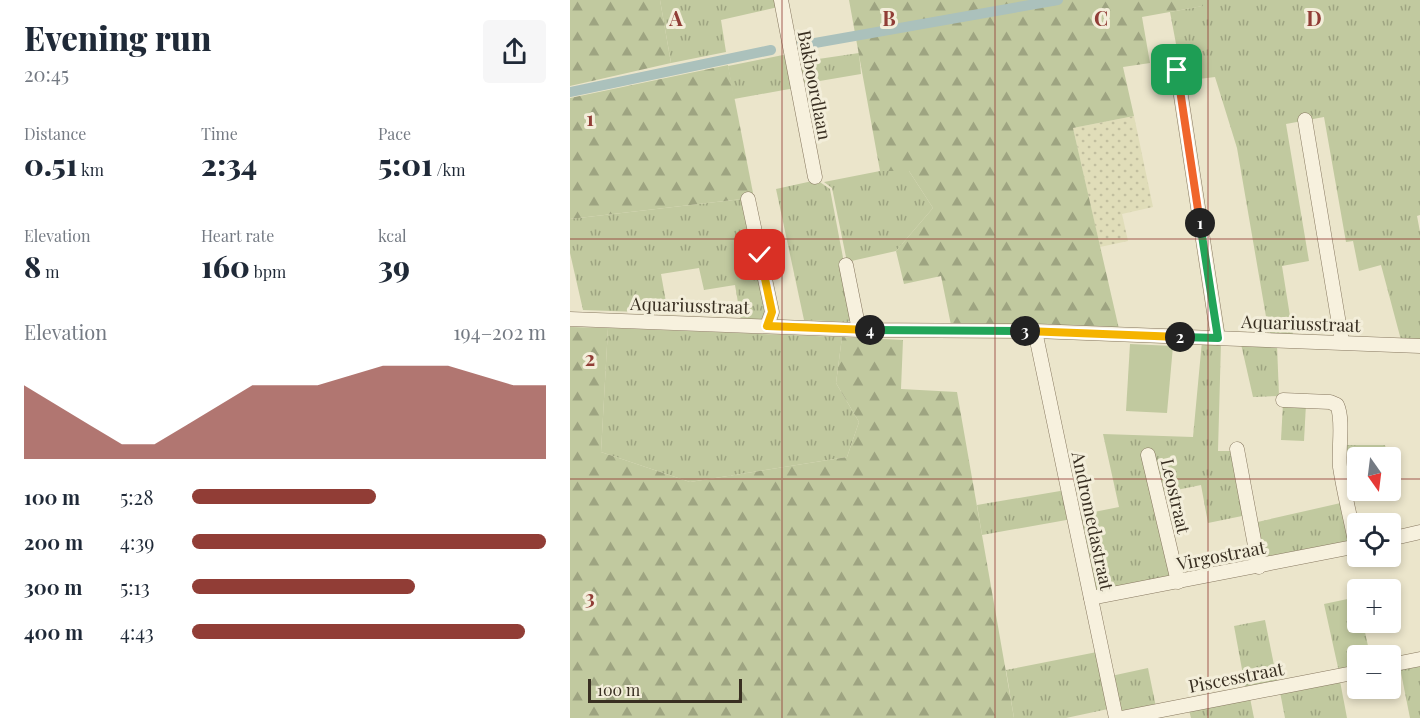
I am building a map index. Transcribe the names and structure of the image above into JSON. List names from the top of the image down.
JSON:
{
  "streets": {
    "street": [
      "Bakboordlaan",
      "Aquariusstraat",
      "Leostraat",
      "Andromedastraat",
      "Virgostraat",
      "Piscesstraat"
    ]
  },
  "crossings": [
    ["Aquariusstraat", "Andromedastraat"],
    ["Leostraat", "Virgostraat"],
    ["Andromedastraat", "Virgostraat"]
  ],
  "scale_bar": "100 m",
  "north": "bottom",
  "page": {
    "heading": ["Evening run", "20:45"],
    "stats": [
      ["Distance", "0.51 km"],
      ["Time", "2:34"],
      ["Pace", "5:01 /km"],
      ["Elevation", "8 m"],
      ["Heart rate", "160 bpm"],
      ["kcal", "39"]
    ],
    "pins": [
      "1",
      "4",
      "3",
      "2"
    ],
    "chart": ["Elevation", "194–202 m"],
    "map_buttons": ["+", "−"],
    "list": [
      {
        "name": "100 m",
        "note": "5:28"
      },
      {
        "name": "200 m",
        "note": "4:39"
      },
      {
        "name": "300 m",
        "note": "5:13"
      },
      {
        "name": "400 m",
        "note": "4:43"
      }
    ],
    "scale": "100 m"
  },
  "grid": {
    "columns": [
      "A",
      "B",
      "C",
      "D"
    ],
    "rows": ["1", "2", "3"]
  }
}
